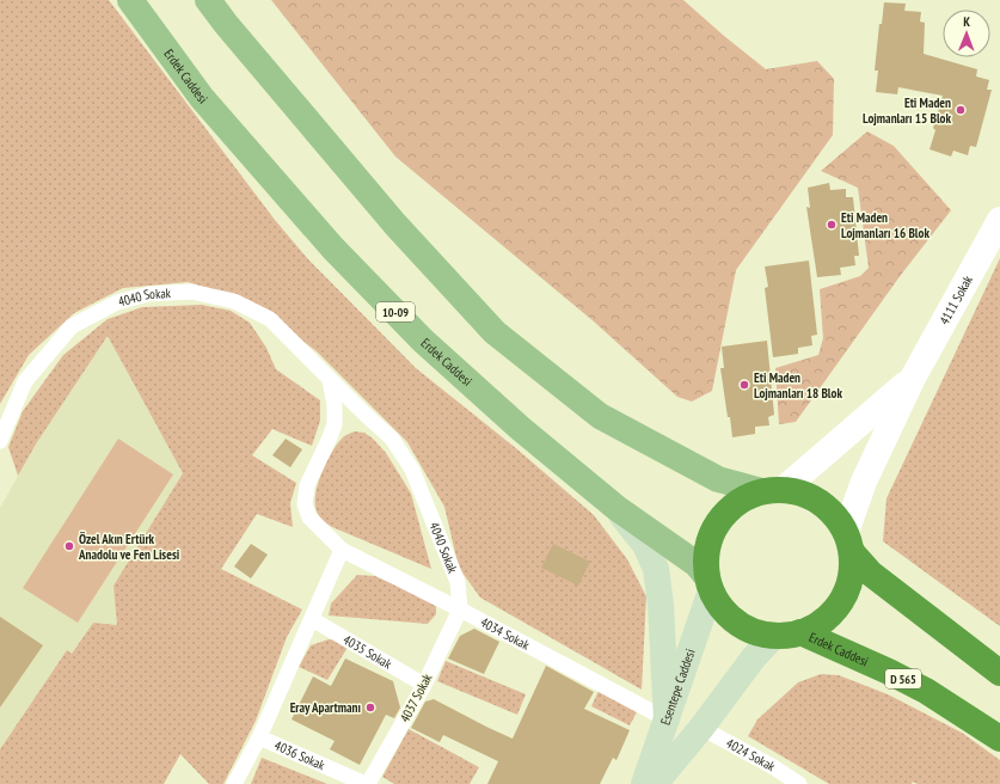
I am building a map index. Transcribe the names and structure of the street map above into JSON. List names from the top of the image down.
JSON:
{
  "streets": {
    "highway": ["Erdek Caddesi", "D 565", "Esentepe Caddesi"],
    "main road": ["10-09"],
    "street": ["4111 Sokak"],
    "lane": [
      "4040 Sokak",
      "4034 Sokak",
      "4035 Sokak",
      "4037 Sokak",
      "4036 Sokak",
      "4024 Sokak"
    ]
  },
  "crossings": [
    ["Erdek Caddesi", "4111 Sokak"],
    ["Erdek Caddesi", "Esentepe Caddesi"],
    ["4040 Sokak", "4034 Sokak"],
    ["4040 Sokak", "4037 Sokak"],
    ["4111 Sokak", "Esentepe Caddesi"],
    ["4034 Sokak", "Esentepe Caddesi"],
    ["4034 Sokak", "4037 Sokak"],
    ["4035 Sokak", "4037 Sokak"],
    ["4037 Sokak", "4036 Sokak"]
  ],
  "places": [
    "Eti Maden Lojmanları 15 Blok",
    "Eti Maden Lojmanları 16 Blok",
    "Eti Maden Lojmanları 18 Blok",
    "Özel Akın Ertürk Anadolu ve Fen Lisesi",
    "Eray Apartmanı"
  ],
  "north": "top"
}
